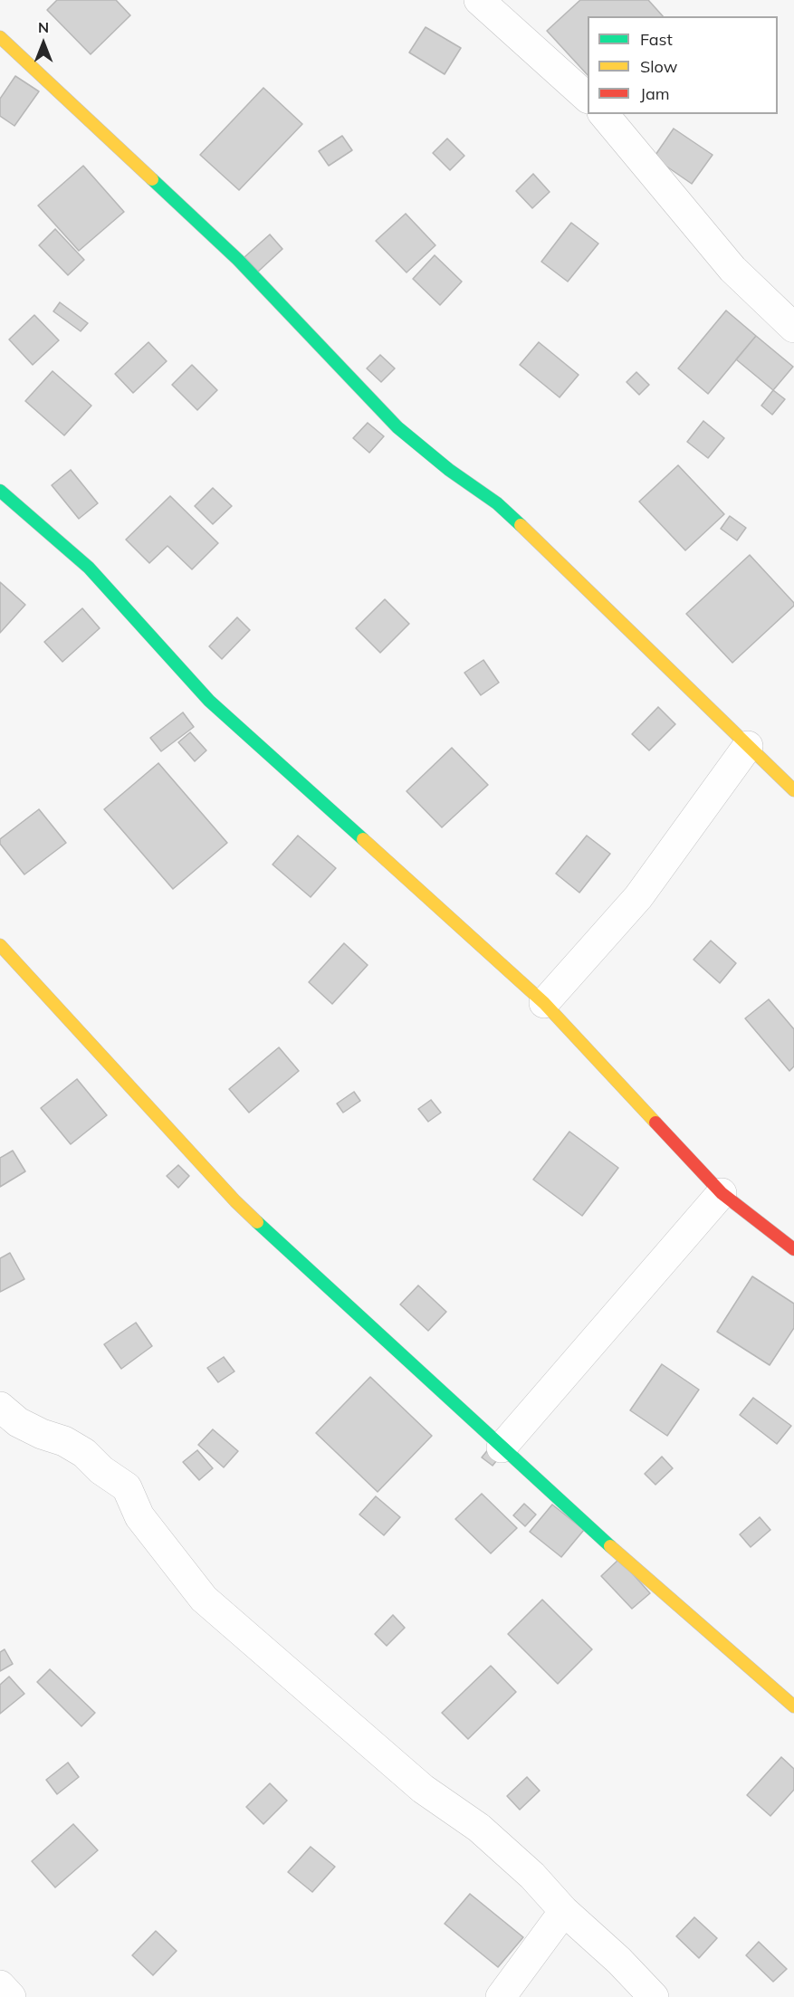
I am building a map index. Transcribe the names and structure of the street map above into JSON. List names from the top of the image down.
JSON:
{
  "legend": ["Fast", "Slow", "Jam"],
  "north": "top"
}
